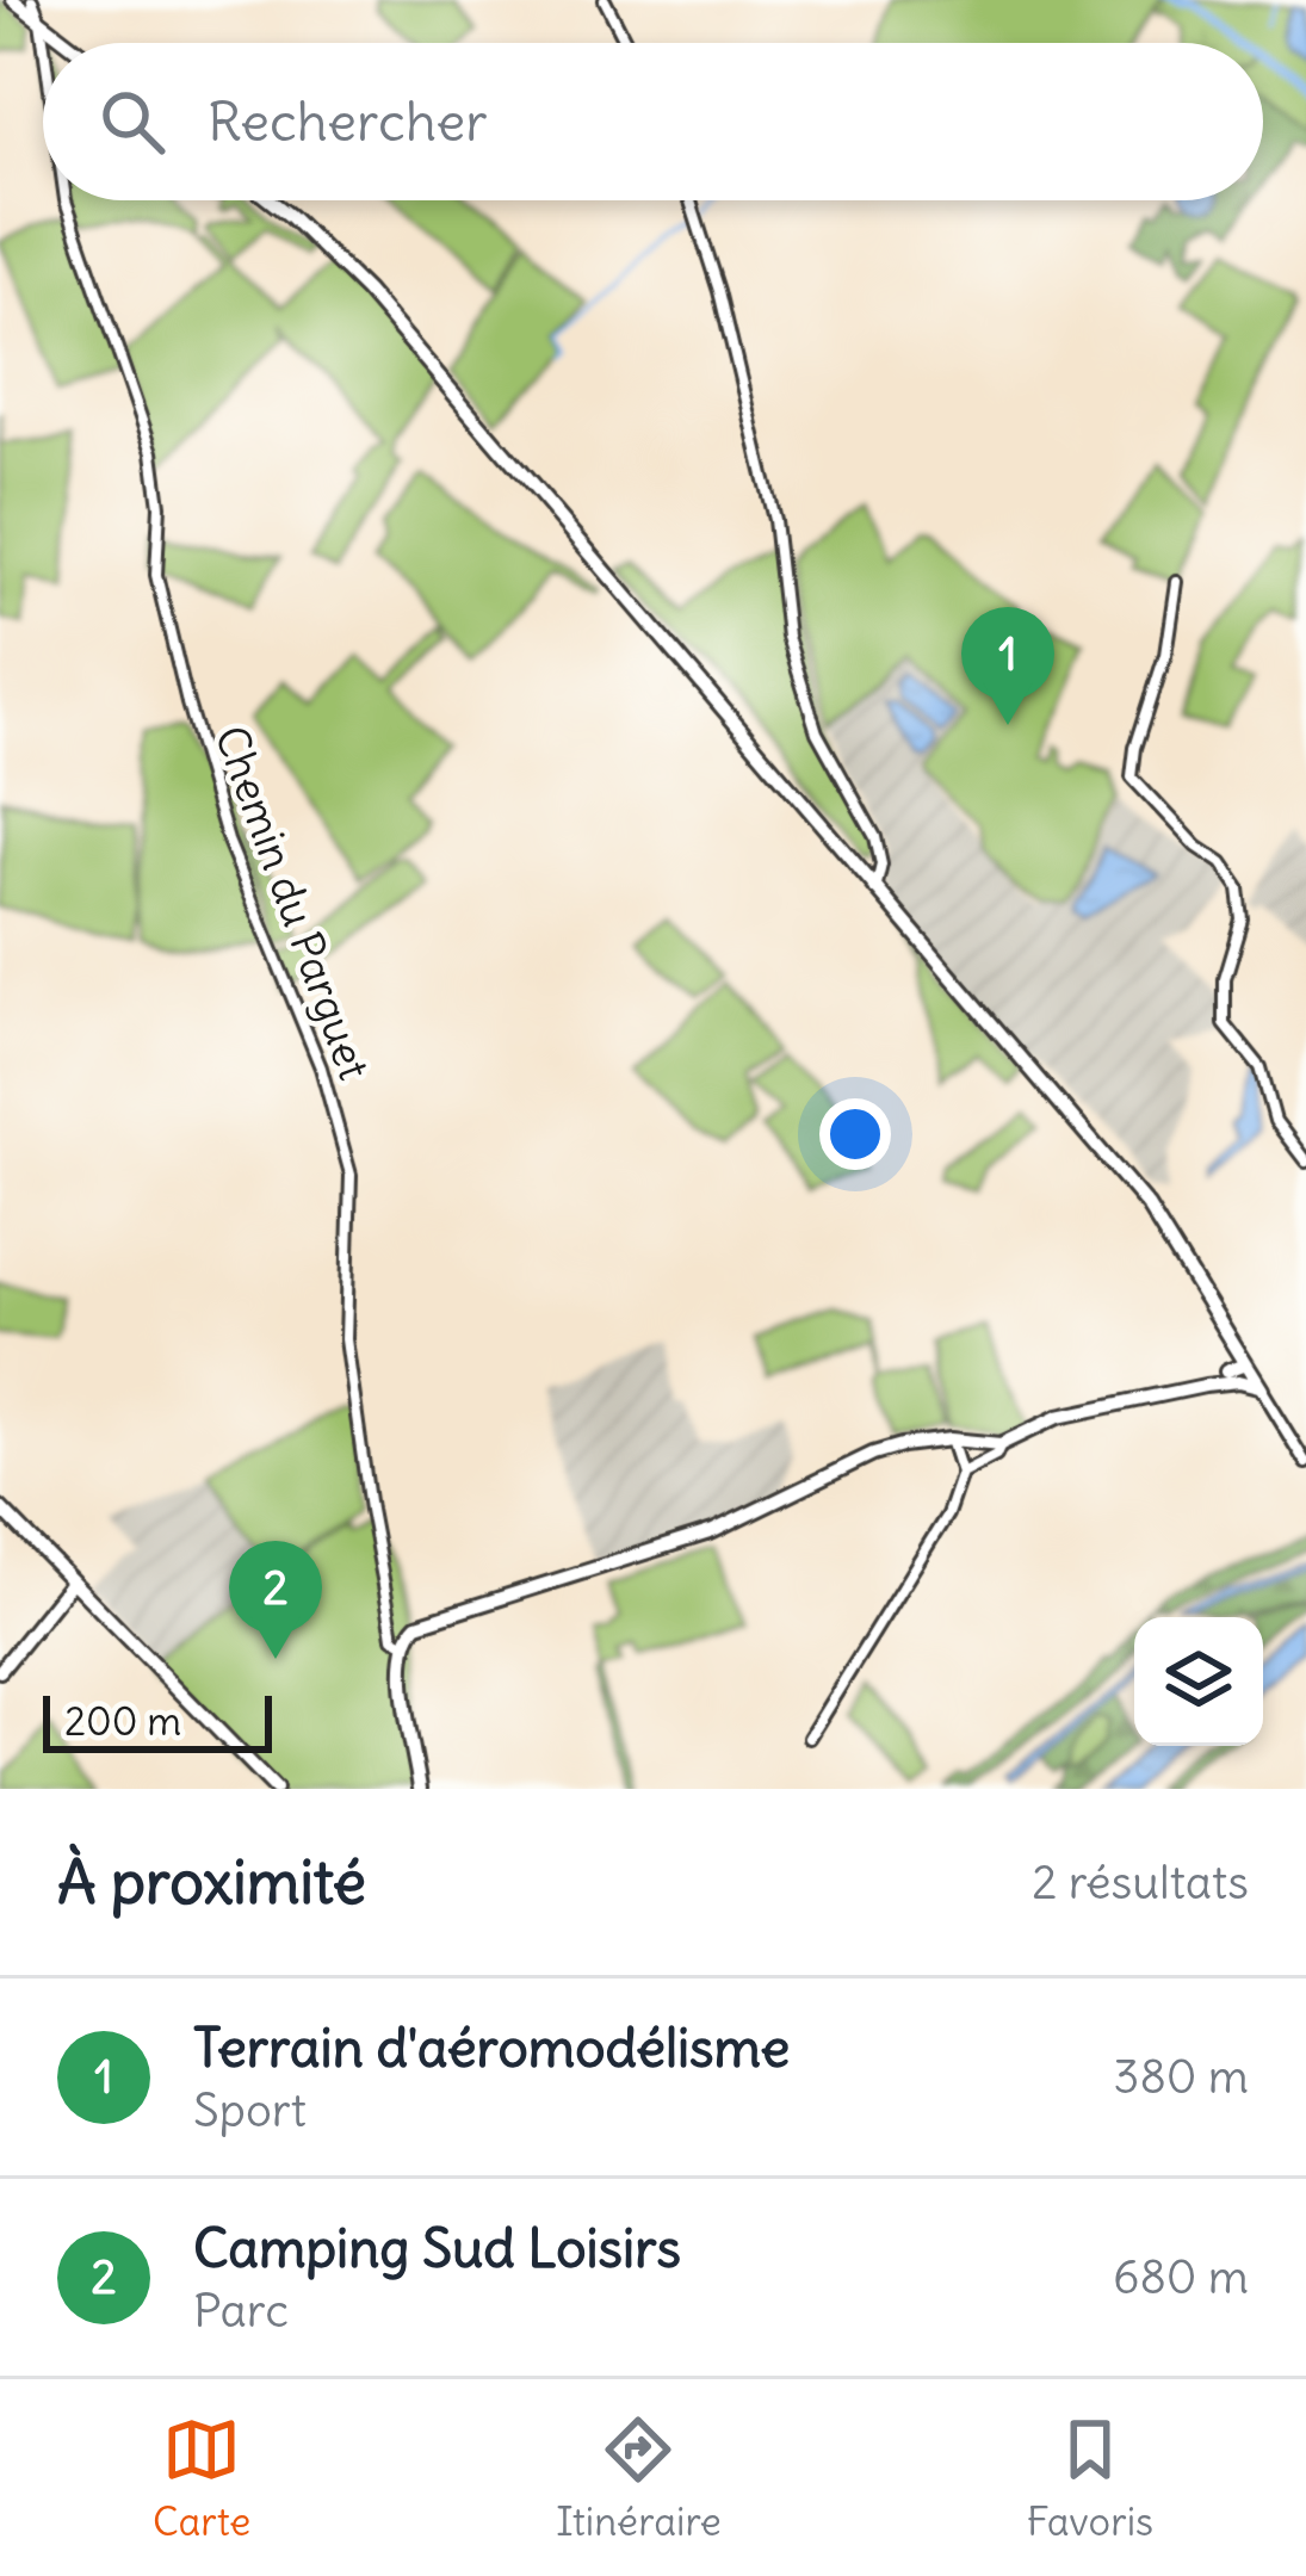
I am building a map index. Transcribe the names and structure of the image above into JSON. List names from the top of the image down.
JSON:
{
  "streets": {
    "street": ["Chemin du Parguet"]
  },
  "scale_bar": "200 m",
  "page": {
    "search": "Rechercher",
    "pins": ["1", "2"],
    "scale": "200 m",
    "heading": ["À proximité", "2 résultats"],
    "list": [
      {
        "mark": "1",
        "name": "Terrain d'aéromodélisme",
        "note": "Sport",
        "value": "380 m"
      },
      {
        "mark": "2",
        "name": "Camping Sud Loisirs",
        "note": "Parc",
        "value": "680 m"
      }
    ],
    "nav": ["Carte", "Itinéraire", "Favoris"]
  }
}
